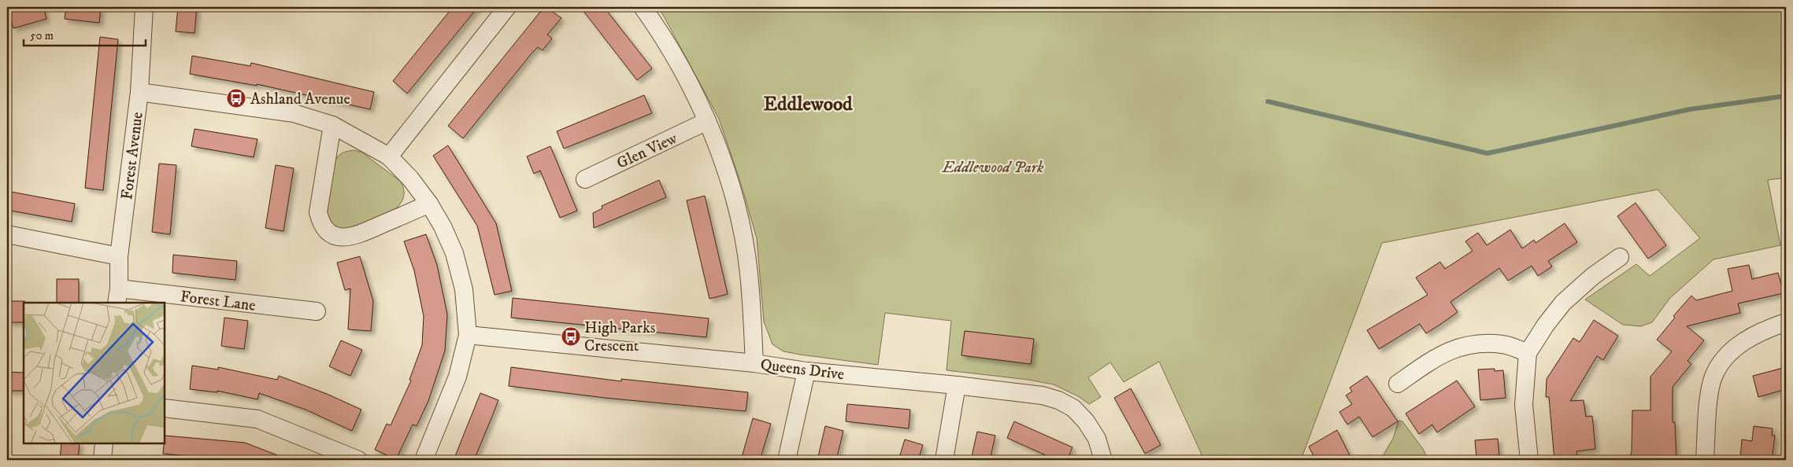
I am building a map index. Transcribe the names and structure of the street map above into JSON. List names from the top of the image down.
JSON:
{
  "streets": {
    "street": [
      "Glen View",
      "Forest Avenue",
      "Forest Lane",
      "Queens Drive"
    ]
  },
  "crossings": [
    ["Forest Avenue", "Forest Lane"]
  ],
  "districts": ["Eddlewood"],
  "parks": ["Eddlewood Park"],
  "places": {
    "bus stop": ["Ashland Avenue", "High Parks Crescent"]
  },
  "scale_bar": "50 m"
}
